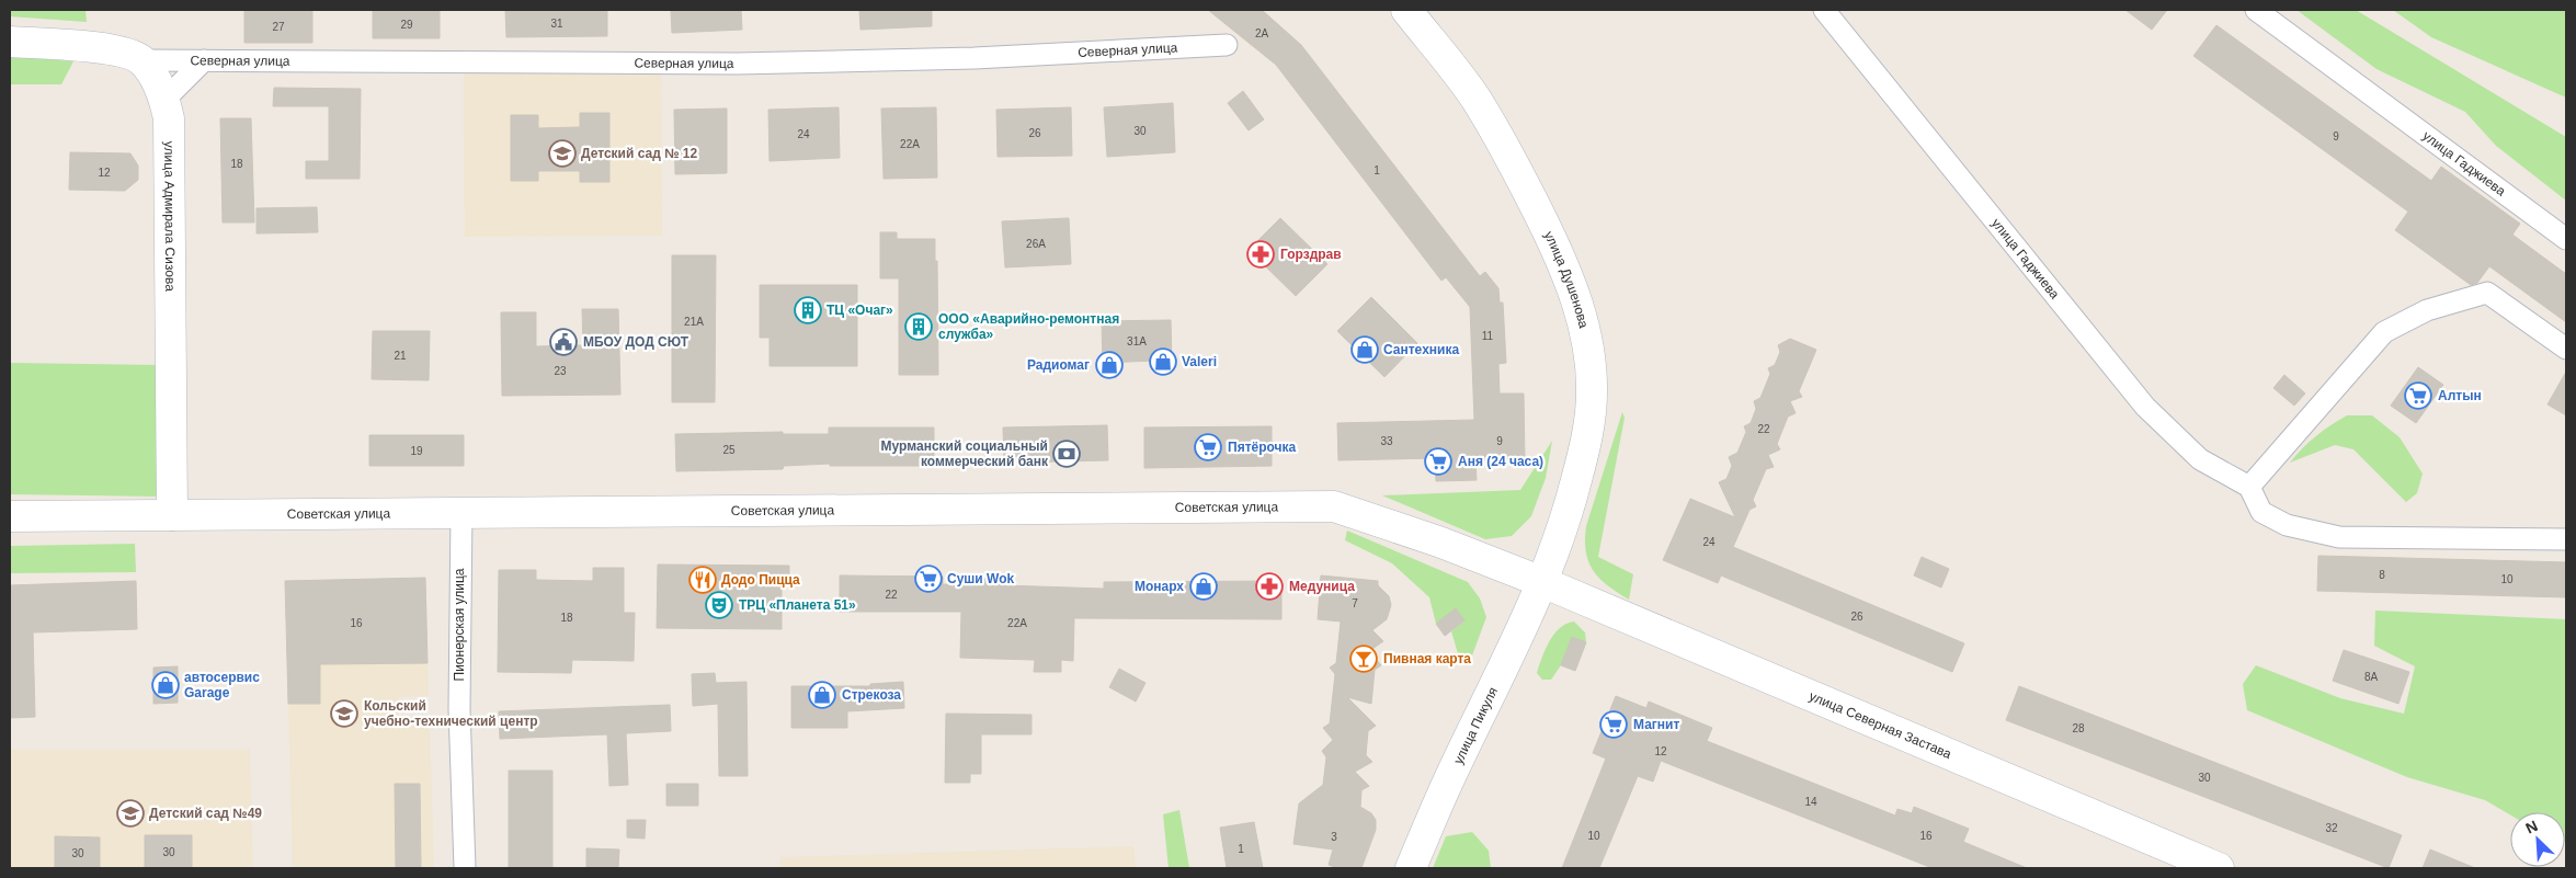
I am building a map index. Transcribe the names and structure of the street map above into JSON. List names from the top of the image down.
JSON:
{
  "streets": {
    "street": [
      "Северная улица",
      "улица Гаджиева",
      "улица Адмирала Сизова",
      "улица Душенова",
      "Советская улица",
      "Пионерская улица",
      "улица Северная Застава",
      "улица Пикуля"
    ]
  },
  "crossings": [
    ["Северная улица", "улица Адмирала Сизова"],
    ["улица Адмирала Сизова", "Советская улица"],
    ["улица Душенова", "Советская улица"],
    ["улица Душенова", "улица Северная Застава"],
    ["улица Душенова", "улица Пикуля"],
    ["Советская улица", "Пионерская улица"],
    ["Советская улица", "улица Северная Застава"],
    ["Советская улица", "улица Пикуля"],
    ["улица Северная Застава", "улица Пикуля"]
  ],
  "places": {
    "school or university": ["Детский сад № 12", "Кольский учебно-технический центр", "Детcкий сад №49"],
    "pharmacy": ["Горздрав", "Медуница"],
    "building": ["ТЦ «Очаг»", "ООО «Аварийно-ремонтная служба»"],
    "public building": ["МБОУ ДОД СЮТ"],
    "shop": [
      "Сантехника",
      "Valeri",
      "Радиомаг",
      "Монарх",
      "автосервис Garage",
      "Стрекоза"
    ],
    "supermarket": [
      "Алтын",
      "Пятёрочка",
      "Аня (24 часа)",
      "Суши Wok",
      "Магнит"
    ],
    "bank": ["Мурманский социальный коммерческий банк"],
    "restaurant": ["Додо Пицца"],
    "theatre": ["ТРЦ «Планета 51»"],
    "bar": ["Пивная карта"]
  },
  "house_numbers": [
    "31",
    "29",
    "27",
    "2А",
    "30",
    "26",
    "24",
    "9",
    "22А",
    "18",
    "1",
    "12",
    "26А",
    "21А",
    "11",
    "31А",
    "21",
    "23",
    "22",
    "33",
    "9",
    "25",
    "19",
    "24",
    "8",
    "10",
    "22",
    "7",
    "26",
    "18",
    "16",
    "22А",
    "8А",
    "28",
    "12",
    "30",
    "14",
    "32",
    "10",
    "16",
    "3",
    "1",
    "30",
    "30"
  ],
  "north": "top left"
}
